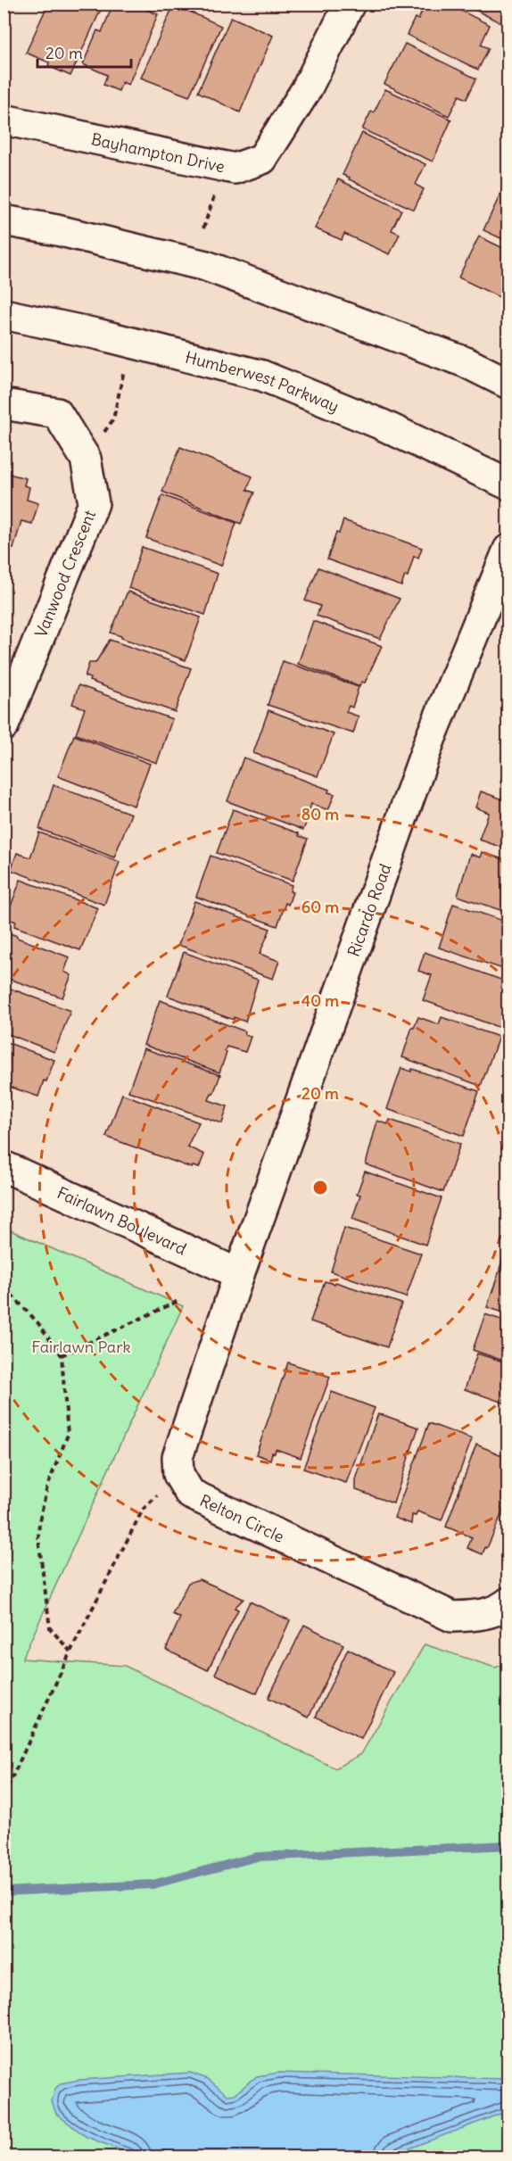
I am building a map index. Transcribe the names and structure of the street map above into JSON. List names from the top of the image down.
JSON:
{
  "streets": {
    "street": [
      "Bayhampton Drive",
      "Humberwest Parkway",
      "Vanwood Crescent",
      "Ricardo Road",
      "Fairlawn Boulevard",
      "Relton Circle"
    ]
  },
  "crossings": [
    ["Ricardo Road", "Fairlawn Boulevard"]
  ],
  "parks": ["Fairlawn Park"],
  "scale_bar": "20 m",
  "rings": [
    "80 m",
    "60 m",
    "40 m",
    "20 m"
  ]
}
